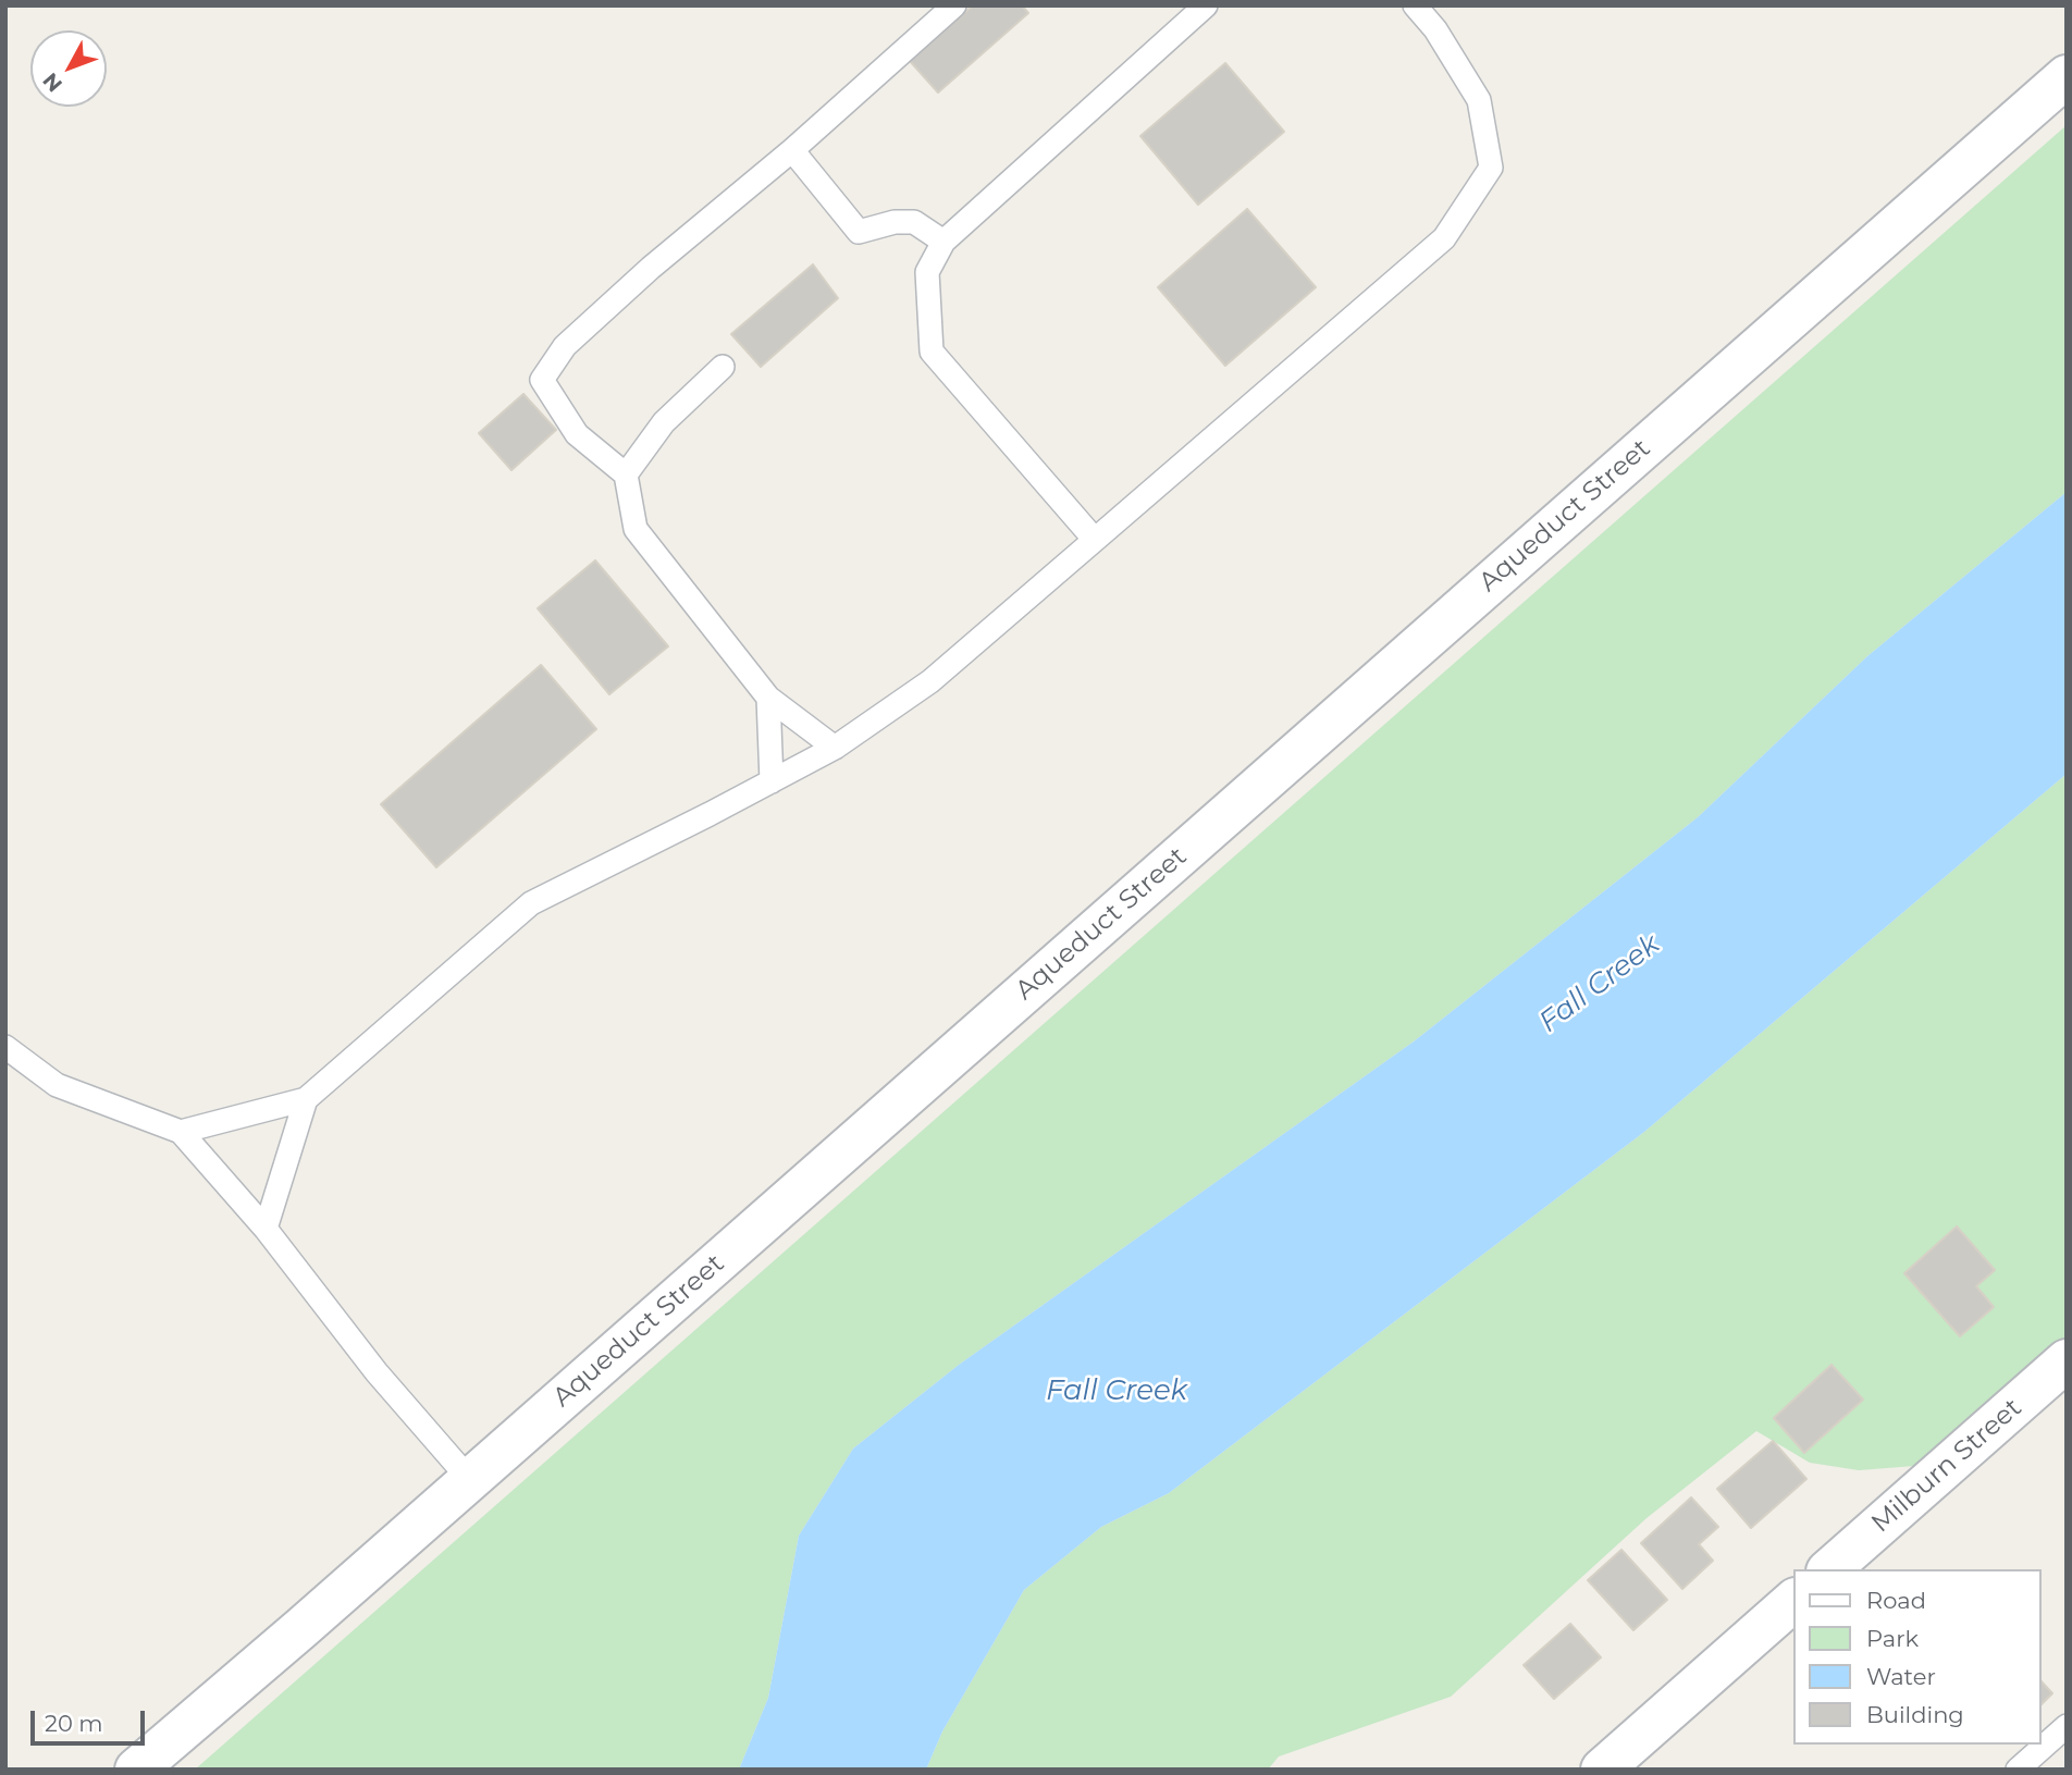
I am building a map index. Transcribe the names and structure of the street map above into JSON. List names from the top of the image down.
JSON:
{
  "streets": {
    "street": ["Aqueduct Street", "Milburn Street"]
  },
  "water": ["Fall Creek"],
  "legend": [
    "Road",
    "Park",
    "Water",
    "Building"
  ],
  "scale_bar": "20 m",
  "north": "bottom left"
}
